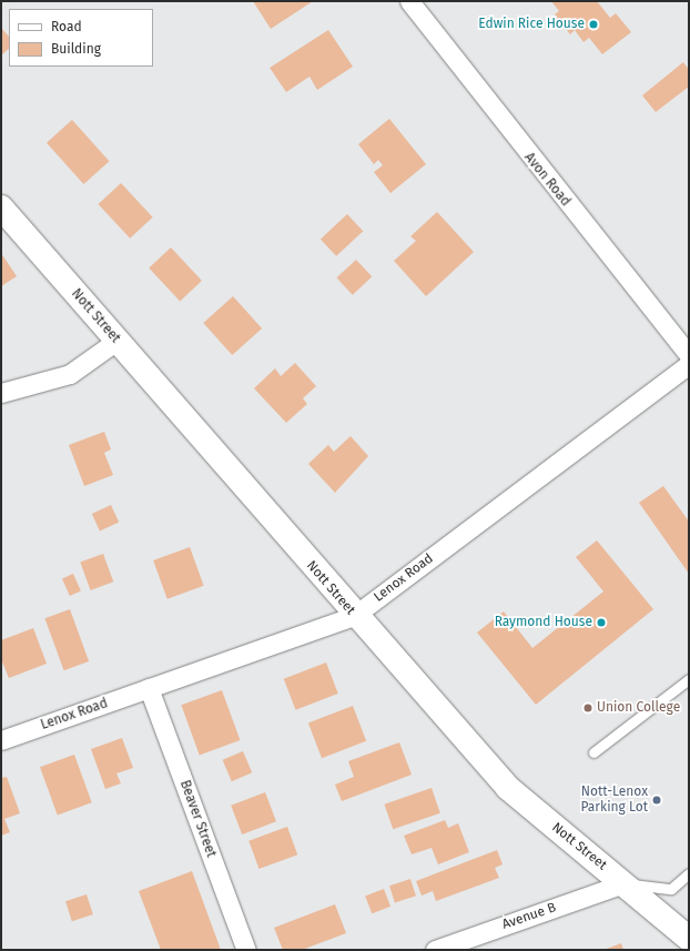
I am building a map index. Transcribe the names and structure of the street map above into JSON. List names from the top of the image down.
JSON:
{
  "streets": {
    "main road": ["Nott Street"],
    "street": [
      "Avon Road",
      "Lenox Road",
      "Beaver Street",
      "Avenue B"
    ]
  },
  "crossings": [
    ["Nott Street", "Lenox Road"],
    ["Nott Street", "Avenue B"],
    ["Lenox Road", "Beaver Street"]
  ],
  "places": [
    "Edwin Rice House",
    "Raymond House",
    "Union College",
    "Nott-Lenox Parking Lot"
  ],
  "legend": ["Road", "Building"]
}
